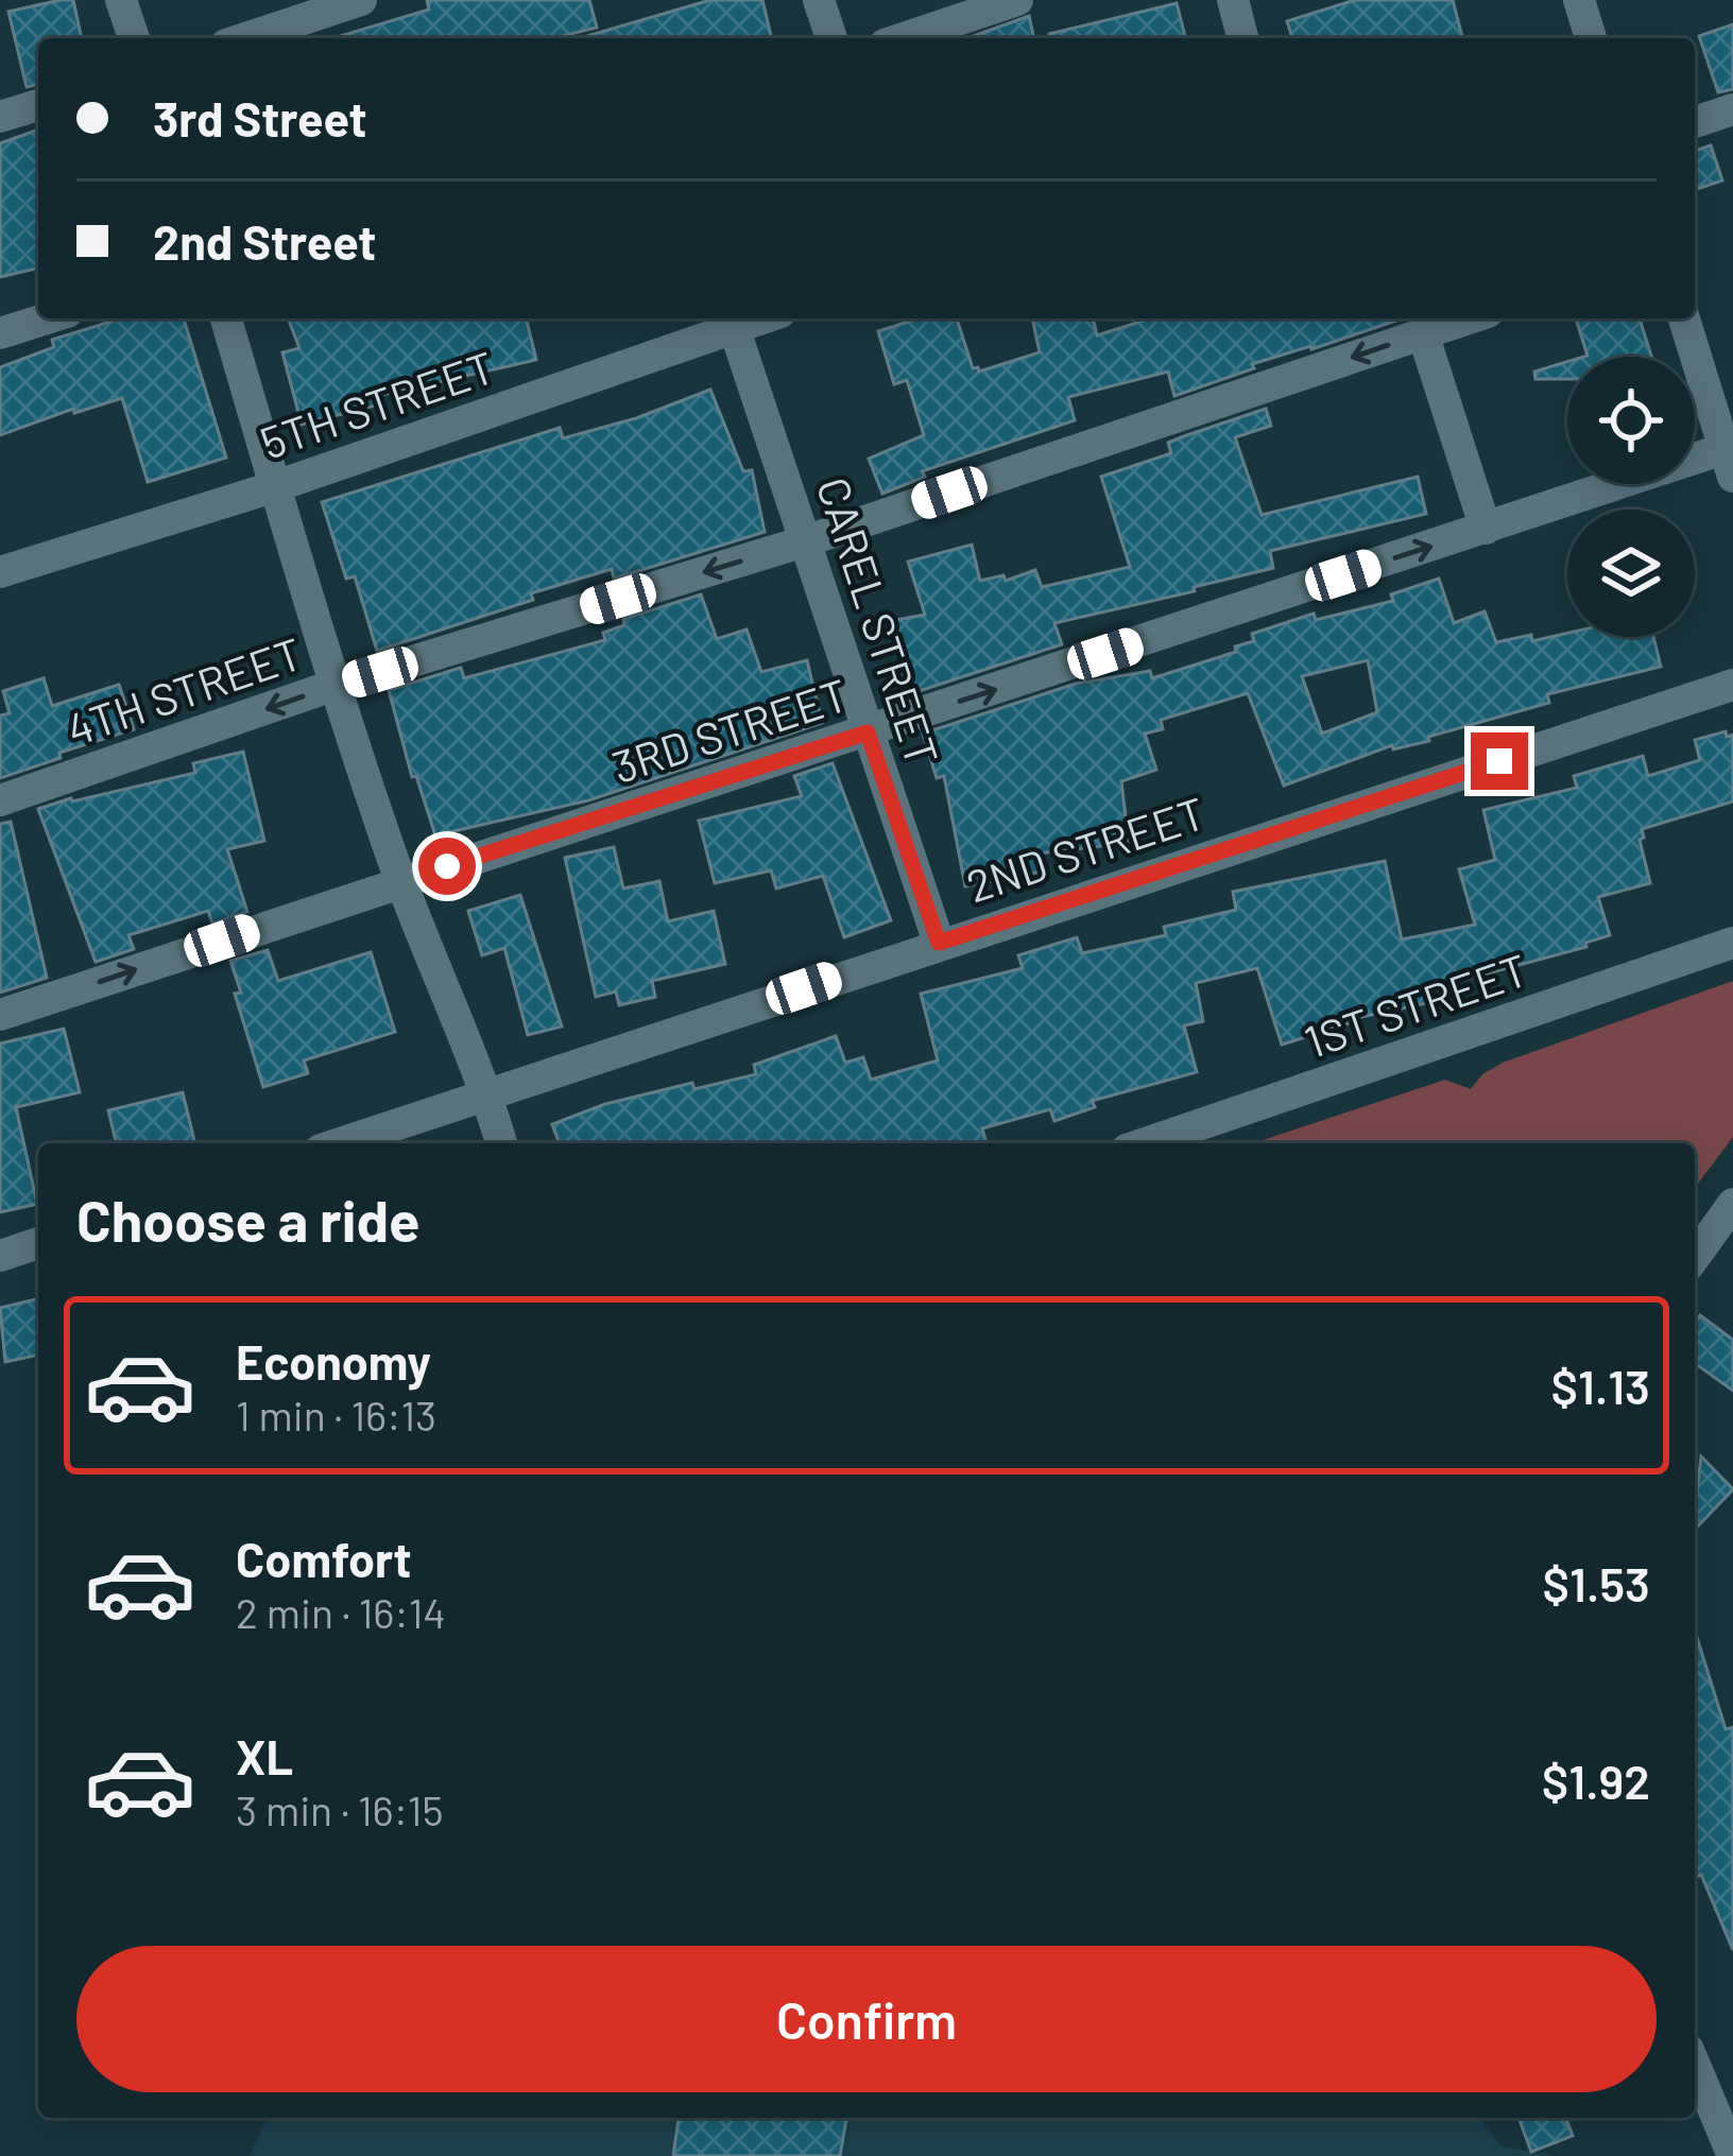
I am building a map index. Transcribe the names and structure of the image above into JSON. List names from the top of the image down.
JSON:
{
  "streets": {
    "street": [
      "5TH STREET",
      "CAREL STREET",
      "4TH STREET",
      "3RD STREET",
      "2ND STREET",
      "1ST STREET"
    ]
  },
  "crossings": [
    ["5TH STREET", "CAREL STREET"],
    ["CAREL STREET", "4TH STREET"],
    ["CAREL STREET", "3RD STREET"],
    ["CAREL STREET", "2ND STREET"]
  ],
  "one_way": ["4TH STREET", "3RD STREET"],
  "page": {
    "banner": ["3rd Street", "2nd Street"],
    "heading": "Choose a ride",
    "list": [
      {
        "name": "Economy",
        "note": "1 min · 16:13",
        "value": "$1.13"
      },
      {
        "name": "Comfort",
        "note": "2 min · 16:14",
        "value": "$1.53"
      },
      {
        "name": "XL",
        "note": "3 min · 16:15",
        "value": "$1.92"
      }
    ],
    "buttons": "Confirm"
  }
}
